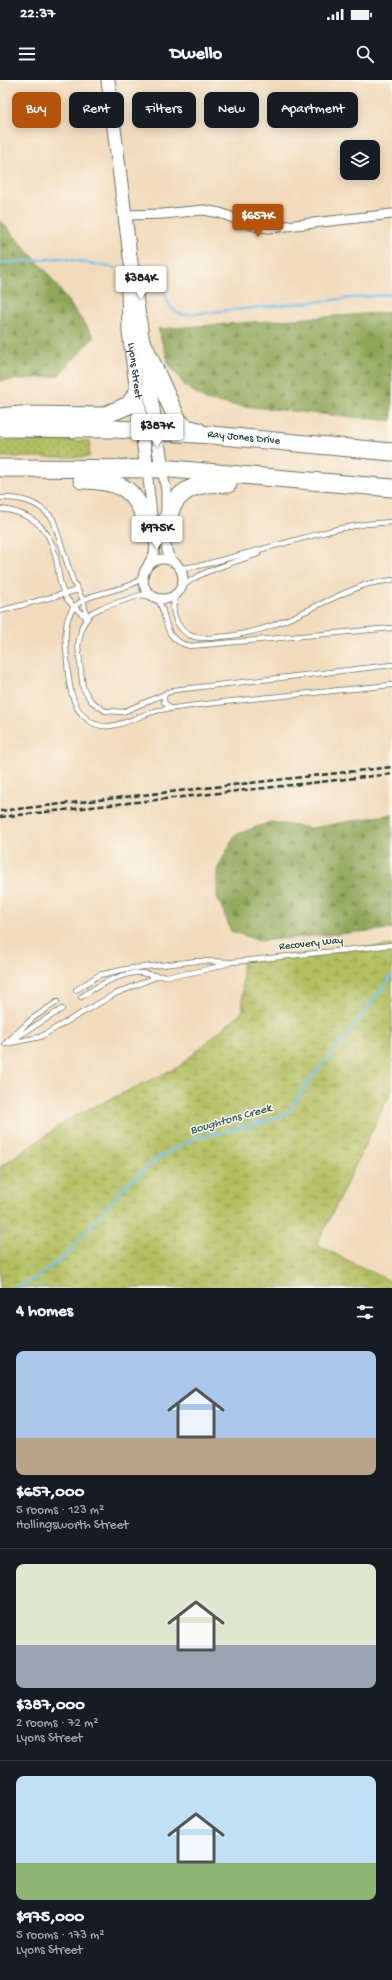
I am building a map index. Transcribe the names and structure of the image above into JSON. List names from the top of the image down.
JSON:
{
  "streets": {
    "highway": ["Ray Jones Drive"],
    "street": ["Lyons Street"],
    "lane": ["Recovery Way"]
  },
  "crossings": [
    ["Lyons Street", "Ray Jones Drive"]
  ],
  "water": ["Boughtons Creek"],
  "page": {
    "status": "22:37",
    "header": "Dwello",
    "chip": [
      "Buy",
      "Rent",
      "Filters",
      "New",
      "Apartment"
    ],
    "price": [
      "$657K",
      "$384K",
      "$387K",
      "$975K"
    ],
    "heading": "4 homes",
    "list": [
      {
        "name": "$657,000",
        "note": "5 rooms · 123 m² · Hollingsworth Street"
      },
      {
        "name": "$387,000",
        "note": "2 rooms · 72 m² · Lyons Street"
      },
      {
        "name": "$975,000",
        "note": "5 rooms · 173 m² · Lyons Street"
      }
    ]
  }
}
